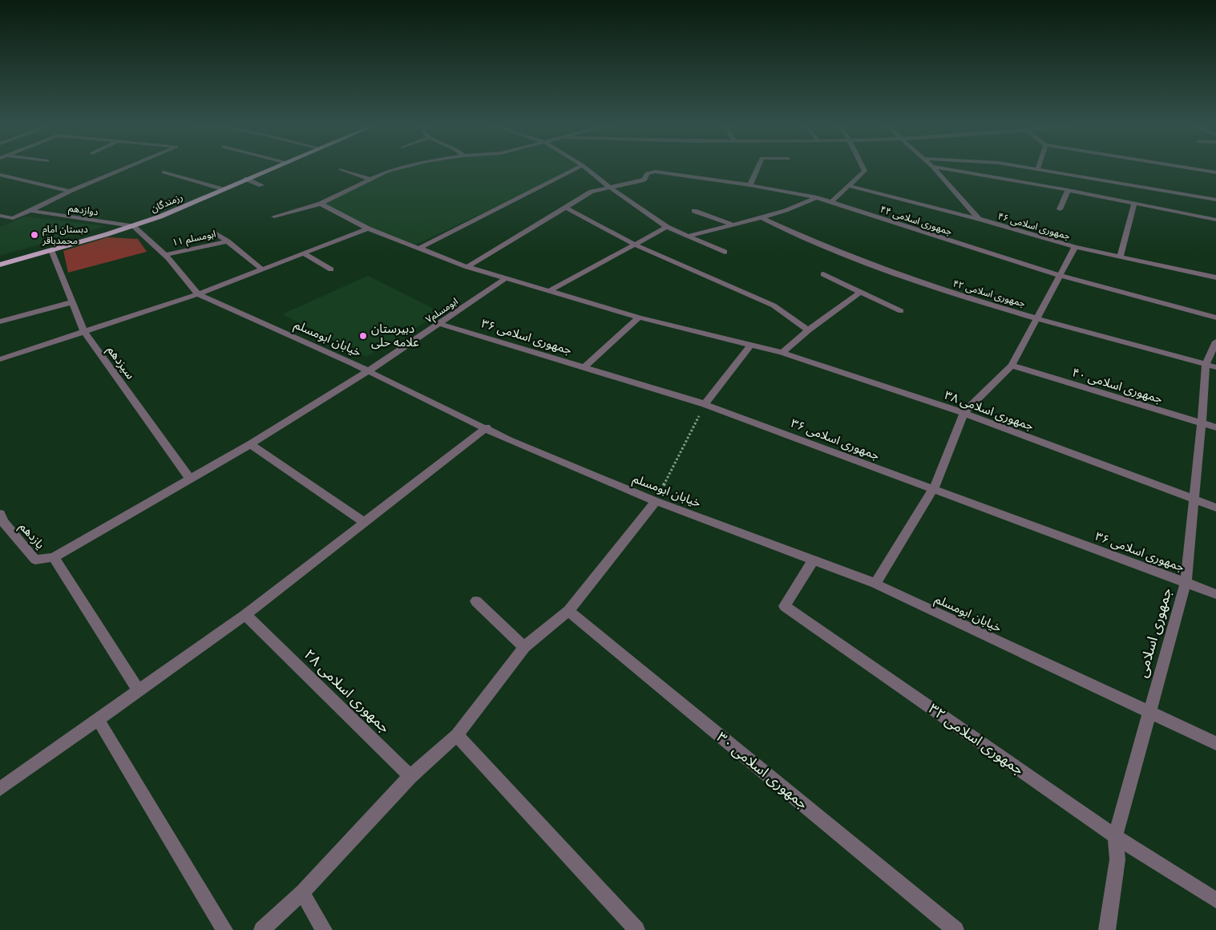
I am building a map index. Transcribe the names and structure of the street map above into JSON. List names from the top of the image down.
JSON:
{
  "streets": {
    "main road": ["رزمندگان"],
    "street": [
      "دوازدهم",
      "جمهوری اسلامی ۴۴",
      "جمهوری اسلامی ۴۶",
      "ابومسلم ۱۱",
      "جمهوری اسلامی ۴۲",
      "ابومسلم۷",
      "جمهوری اسلامی ۳۶",
      "خیابان ابومسلم",
      "سیزدهم",
      "جمهوری اسلامی ۴۰",
      "جمهوری اسلامی ۳۸",
      "یازدهم",
      "جمهوری اسلامی",
      "جمهوری اسلامی ۲۸",
      "جمهوری اسلامی ۳۲",
      "جمهوری اسلامی ۳۰"
    ]
  },
  "crossings": [
    ["رزمندگان", "دوازدهم"],
    ["رزمندگان", "سیزدهم"],
    ["جمهوری اسلامی ۴۲", "جمهوری اسلامی"],
    ["ابومسلم۷", "جمهوری اسلامی ۳۶"],
    ["ابومسلم۷", "خیابان ابومسلم"],
    ["ابومسلم۷", "سیزدهم"],
    ["ابومسلم۷", "جمهوری اسلامی ۳۸"],
    ["ابومسلم۷", "یازدهم"],
    ["جمهوری اسلامی ۳۶", "جمهوری اسلامی"],
    ["خیابان ابومسلم", "جمهوری اسلامی"],
    ["خیابان ابومسلم", "جمهوری اسلامی ۳۲"],
    ["جمهوری اسلامی ۴۰", "جمهوری اسلامی"],
    ["جمهوری اسلامی ۳۸", "جمهوری اسلامی"],
    ["جمهوری اسلامی", "جمهوری اسلامی ۳۲"]
  ],
  "places": ["دبستان امام محمدباقر", "دبیرستان علامه حلی"]
}
